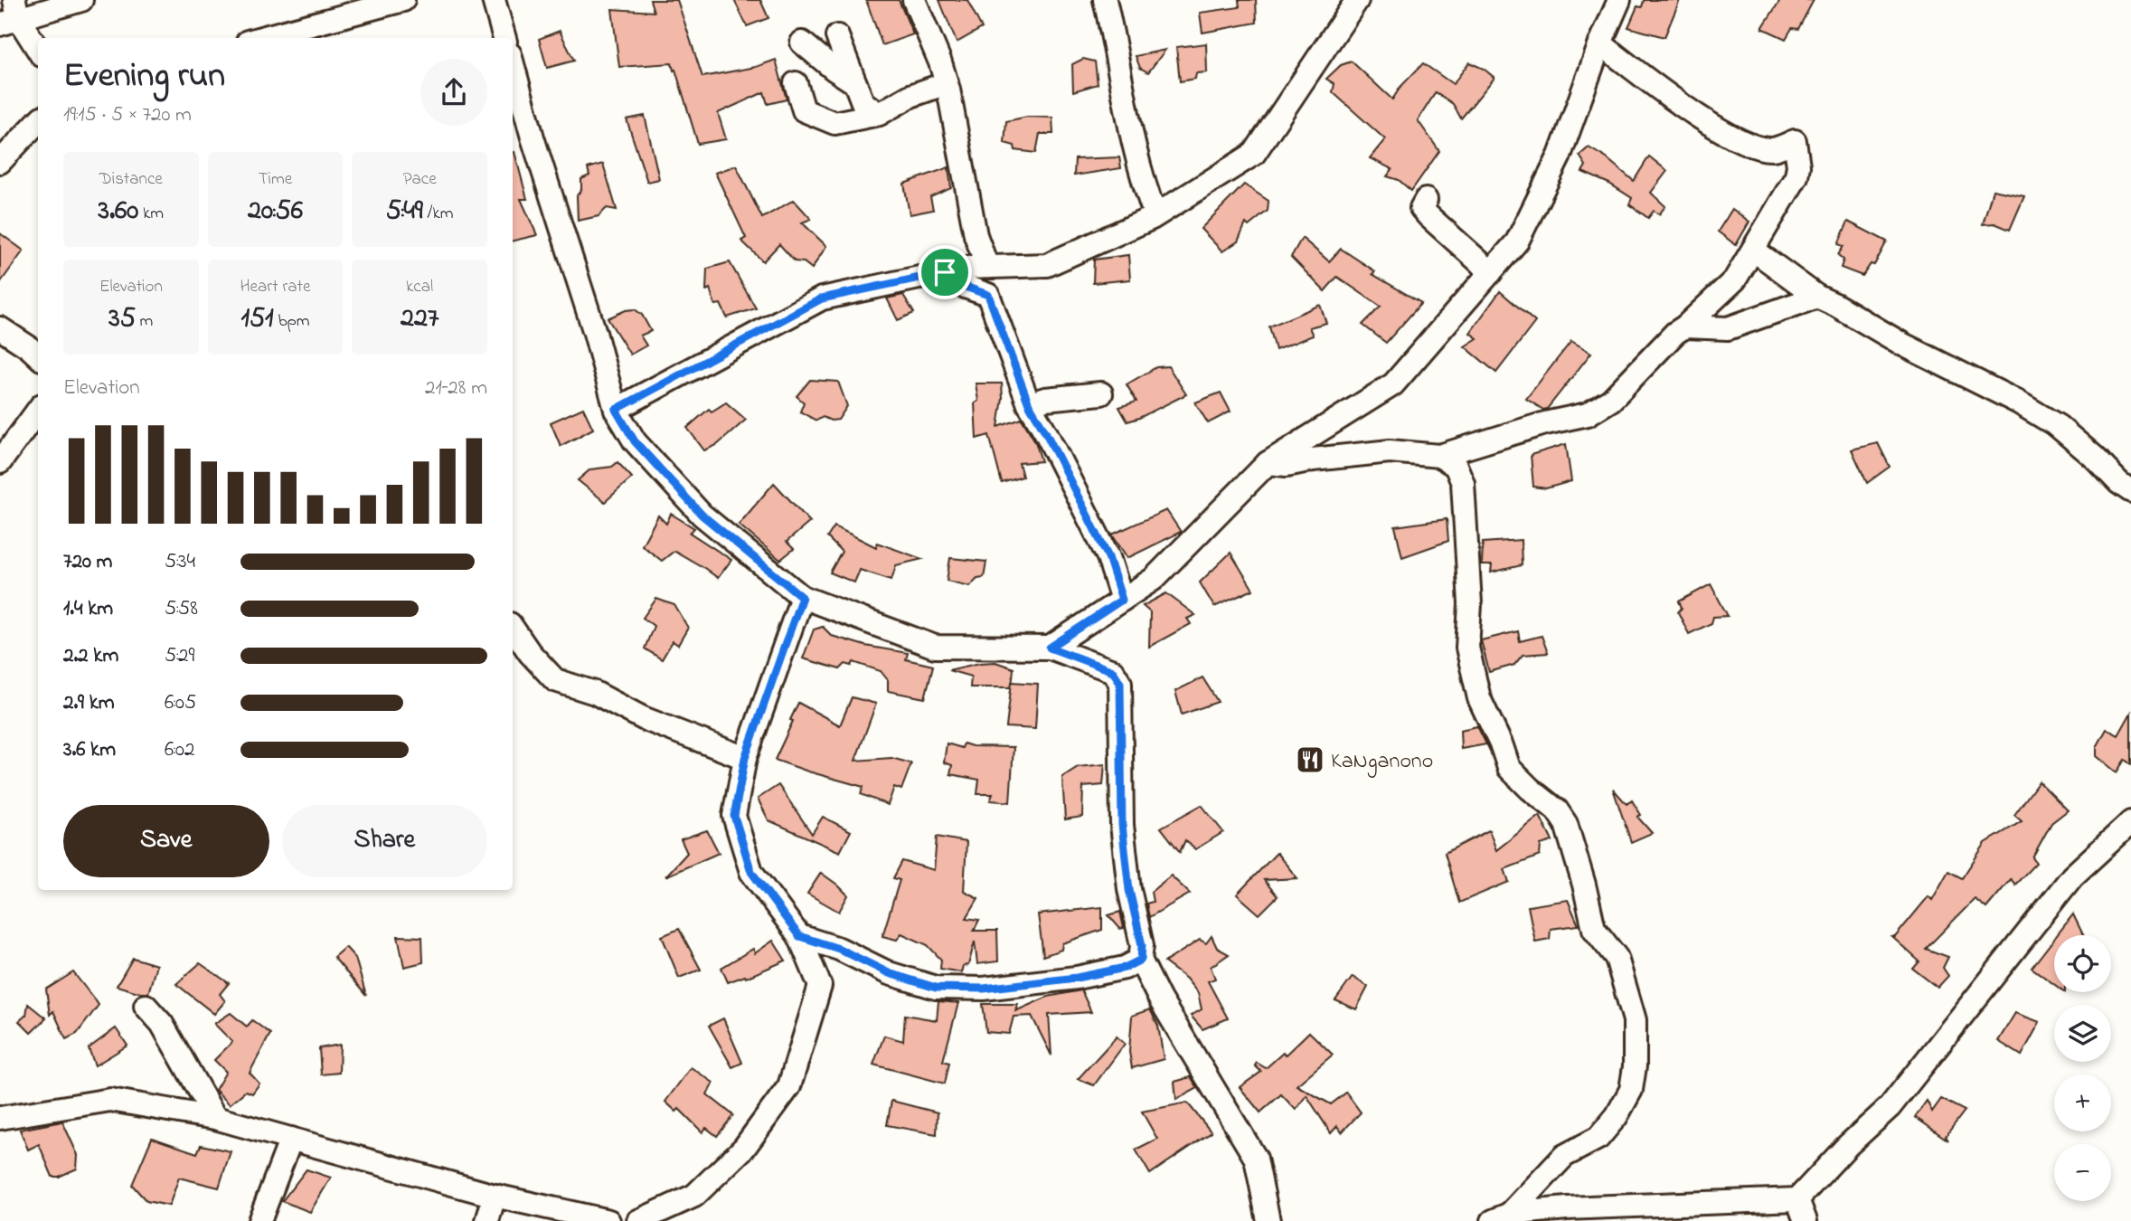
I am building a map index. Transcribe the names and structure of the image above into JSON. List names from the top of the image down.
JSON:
{
  "places": {
    "restaurant": ["KaNganono"]
  },
  "page": {
    "heading": ["Evening run", "19:15 · 5 × 720 m"],
    "stats": [
      ["Distance", "3.60 km"],
      ["Time", "20:56"],
      ["Pace", "5:49 /km"],
      ["Elevation", "35 m"],
      ["Heart rate", "151 bpm"],
      ["kcal", "227"]
    ],
    "chart": ["Elevation", "21–28 m"],
    "list": [
      {
        "name": "720 m",
        "note": "5:34"
      },
      {
        "name": "1.4 km",
        "note": "5:58"
      },
      {
        "name": "2.2 km",
        "note": "5:29"
      },
      {
        "name": "2.9 km",
        "note": "6:05"
      },
      {
        "name": "3.6 km",
        "note": "6:02"
      }
    ],
    "buttons": ["Save", "Share"],
    "map_buttons": ["+", "−"]
  }
}
